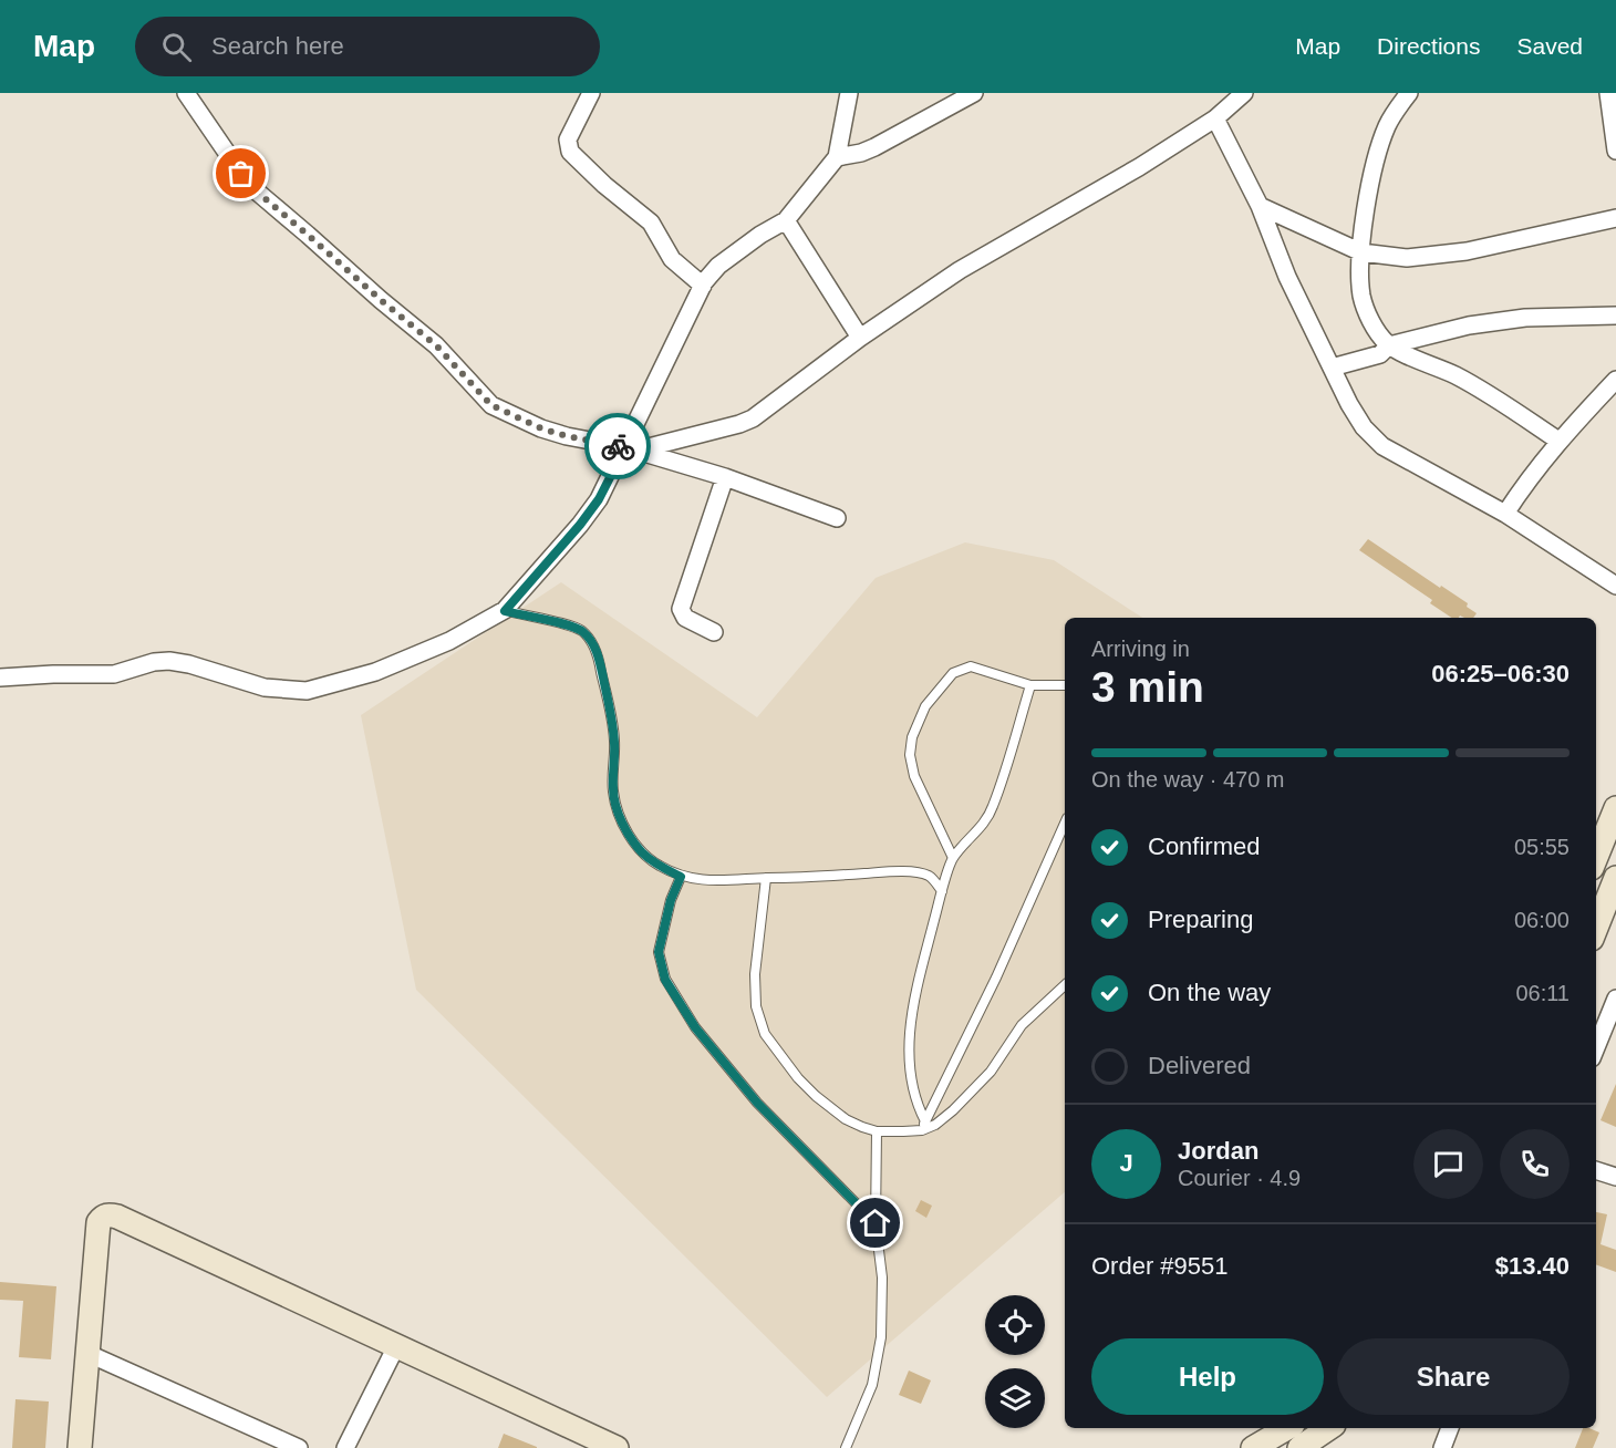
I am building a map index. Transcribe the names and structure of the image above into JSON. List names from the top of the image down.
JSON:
{
  "page": {
    "header": "Map",
    "search": "Search here",
    "nav": ["Map", "Directions", "Saved"],
    "heading": ["3 min", "Arriving in", "06:25–06:30"],
    "panel": [
      "Jordan",
      "Courier · 4.9",
      "Order #9551",
      "$13.40"
    ],
    "bar": "On the way · 470 m",
    "list": [
      ["Confirmed", "05:55"],
      ["Preparing", "06:00"],
      ["On the way", "06:11"],
      "Delivered"
    ],
    "round": "J",
    "buttons": ["Help", "Share"]
  }
}
